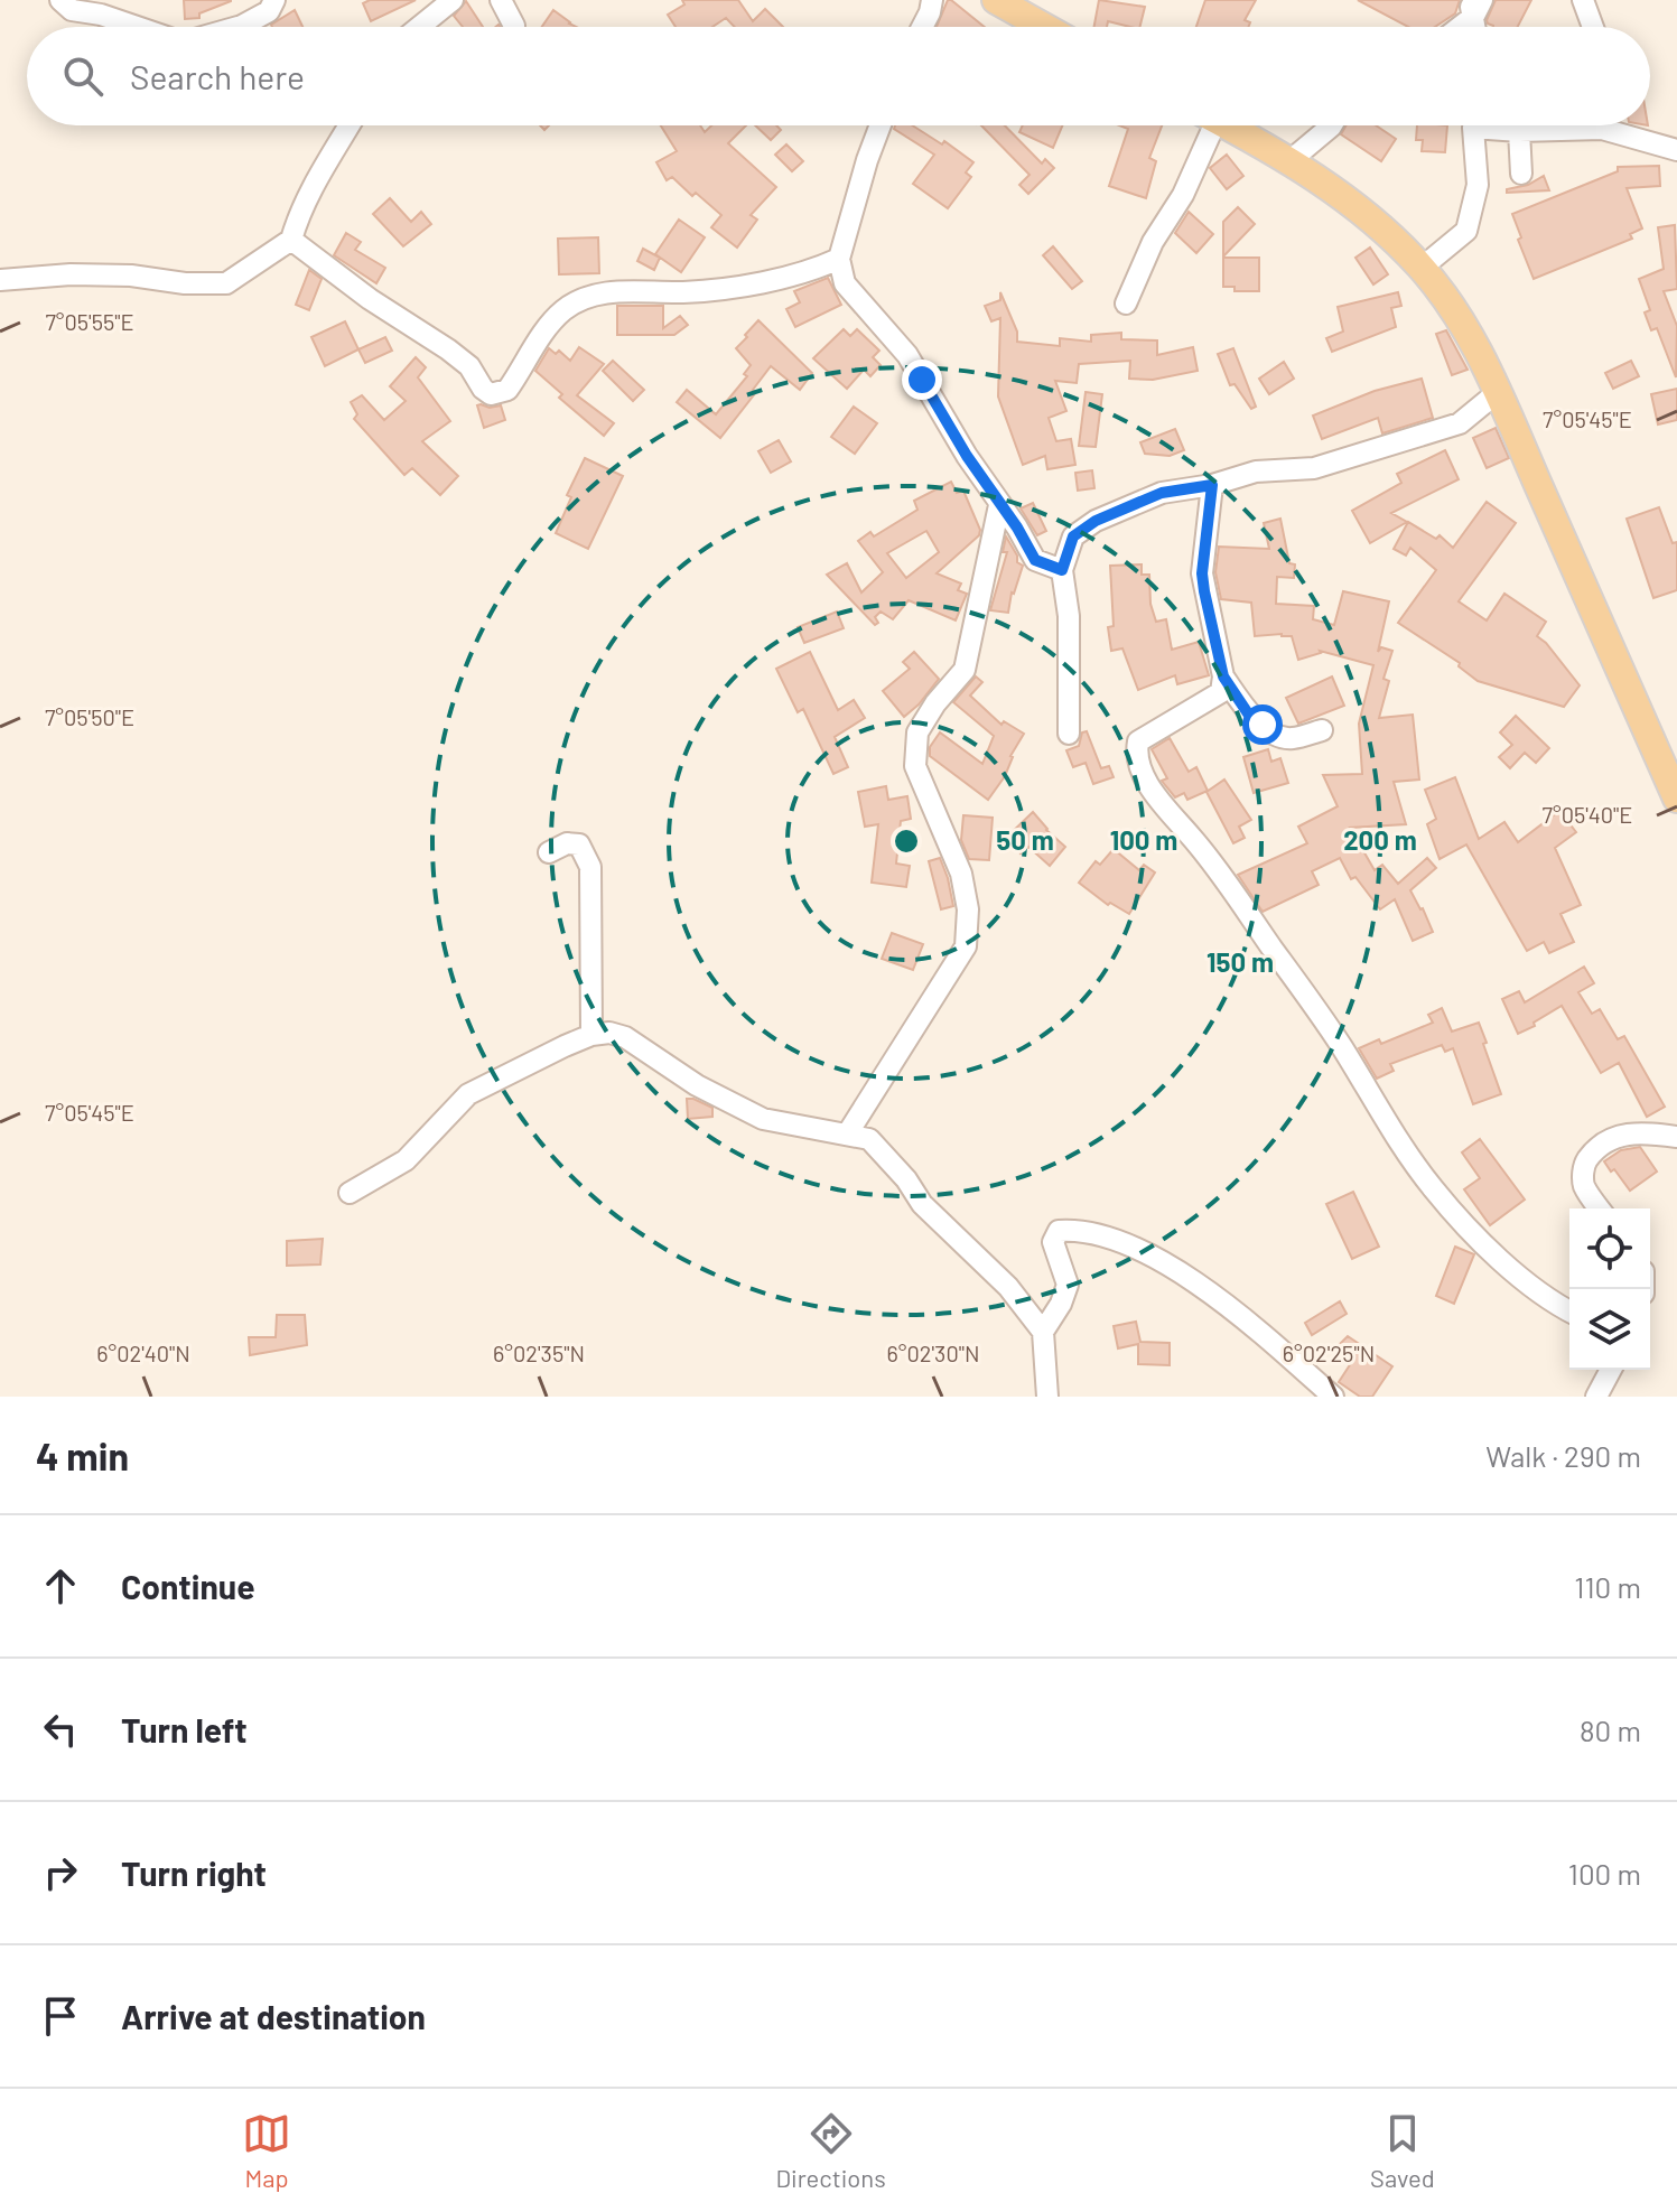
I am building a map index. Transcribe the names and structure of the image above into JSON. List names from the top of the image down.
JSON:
{
  "page": {
    "search": "Search here",
    "heading": ["4 min", "Walk · 290 m"],
    "list": [
      ["Continue", "110 m"],
      ["Turn left", "80 m"],
      ["Turn right", "100 m"],
      "Arrive at destination"
    ],
    "nav": ["Map", "Directions", "Saved"]
  },
  "coordinates": [
    "7°05'55\"E",
    "7°05'45\"E",
    "7°05'50\"E",
    "7°05'40\"E",
    "6°02'40\"N",
    "6°02'35\"N",
    "6°02'30\"N",
    "6°02'25\"N"
  ],
  "rings": [
    "50 m",
    "100 m",
    "200 m",
    "150 m"
  ]
}
